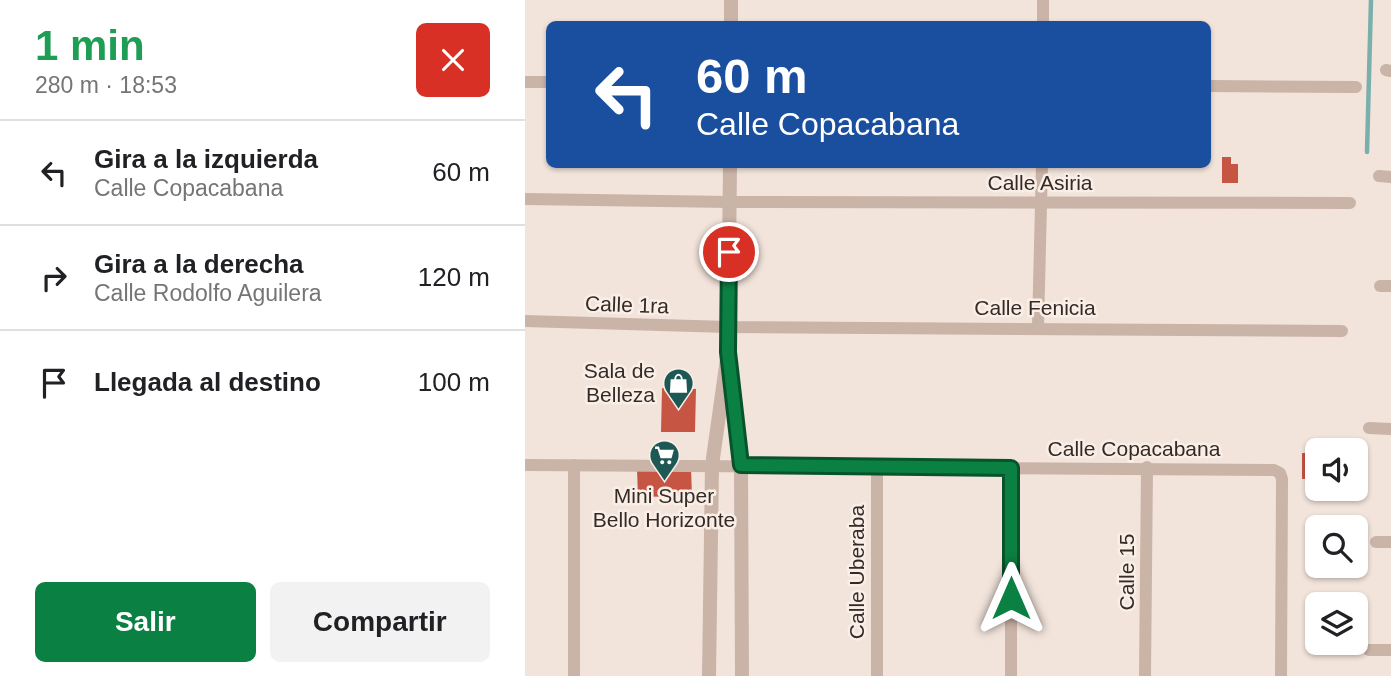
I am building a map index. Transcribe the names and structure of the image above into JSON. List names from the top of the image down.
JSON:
{
  "streets": {
    "street": [
      "Calle Asiria",
      "Calle 1ra",
      "Calle Fenicia",
      "Calle Copacabana",
      "Calle Uberaba",
      "Calle 15"
    ]
  },
  "crossings": [
    ["Calle 1ra", "Calle Fenicia"],
    ["Calle Copacabana", "Calle Uberaba"],
    ["Calle Copacabana", "Calle 15"]
  ],
  "places": {
    "shop": ["Sala de Belleza"],
    "supermarket": ["Mini Super Bello Horizonte"]
  },
  "page": {
    "heading": ["1 min", "280 m · 18:53"],
    "turn": ["60 m", "Calle Copacabana"],
    "list": [
      {
        "name": "Gira a la izquierda",
        "note": "Calle Copacabana",
        "value": "60 m"
      },
      {
        "name": "Gira a la derecha",
        "note": "Calle Rodolfo Aguilera",
        "value": "120 m"
      },
      {
        "name": "Llegada al destino",
        "value": "100 m"
      }
    ],
    "buttons": ["Salir", "Compartir"]
  }
}
